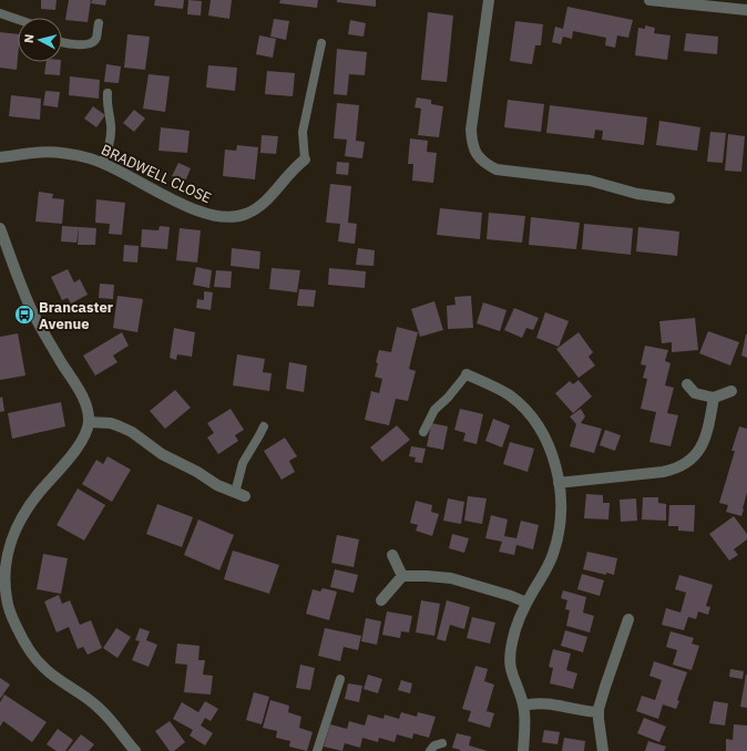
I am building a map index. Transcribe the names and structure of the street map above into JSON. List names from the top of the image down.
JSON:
{
  "streets": {
    "street": ["BRADWELL CLOSE"]
  },
  "places": {
    "bus stop": ["Brancaster Avenue"]
  },
  "north": "left"
}
